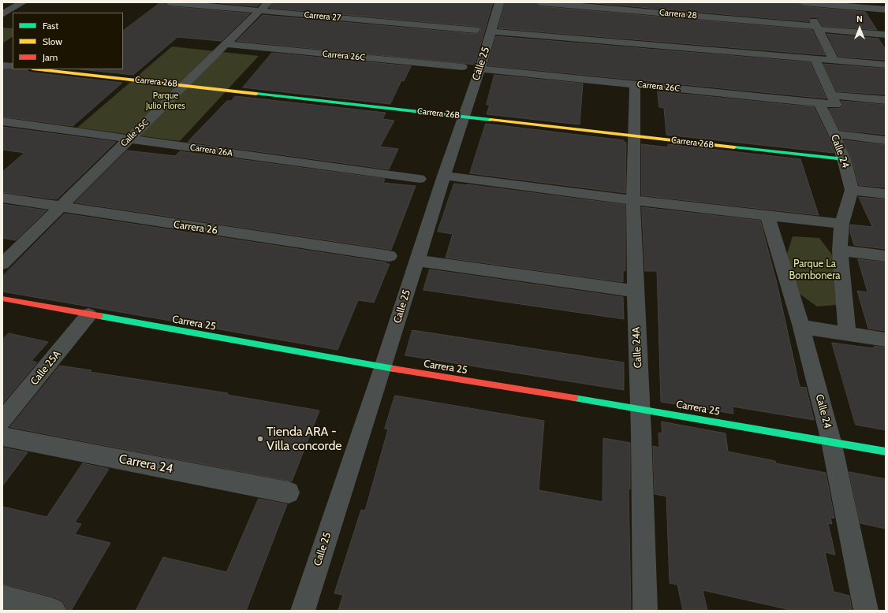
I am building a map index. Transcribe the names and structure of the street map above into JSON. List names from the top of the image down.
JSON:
{
  "streets": {
    "street": [
      "Carrera 28",
      "Carrera 27",
      "Carrera 26C",
      "Calle 25",
      "Carrera 26B",
      "Calle 25C",
      "Carrera 26A",
      "Calle 24",
      "Carrera 26",
      "Carrera 25",
      "Calle 24A",
      "Calle 25A",
      "Carrera 24"
    ]
  },
  "crossings": [
    ["Carrera 27", "Calle 25"],
    ["Carrera 27", "Calle 25C"],
    ["Carrera 26C", "Calle 25"],
    ["Carrera 26C", "Calle 25C"],
    ["Carrera 26C", "Calle 24"],
    ["Carrera 26C", "Calle 24A"],
    ["Calle 25", "Carrera 26B"],
    ["Calle 25", "Carrera 25"],
    ["Carrera 26B", "Calle 25C"],
    ["Carrera 26B", "Calle 24"],
    ["Carrera 26B", "Calle 24A"],
    ["Calle 25C", "Carrera 26A"],
    ["Calle 25C", "Carrera 26"],
    ["Calle 24", "Carrera 25"],
    ["Carrera 25", "Calle 24A"],
    ["Carrera 25", "Calle 25A"]
  ],
  "parks": ["Parque Julio Flores", "Parque La Bombonera"],
  "places": ["Tienda ARA - Villa concorde"],
  "legend": ["Fast", "Slow", "Jam"],
  "north": "top"
}
